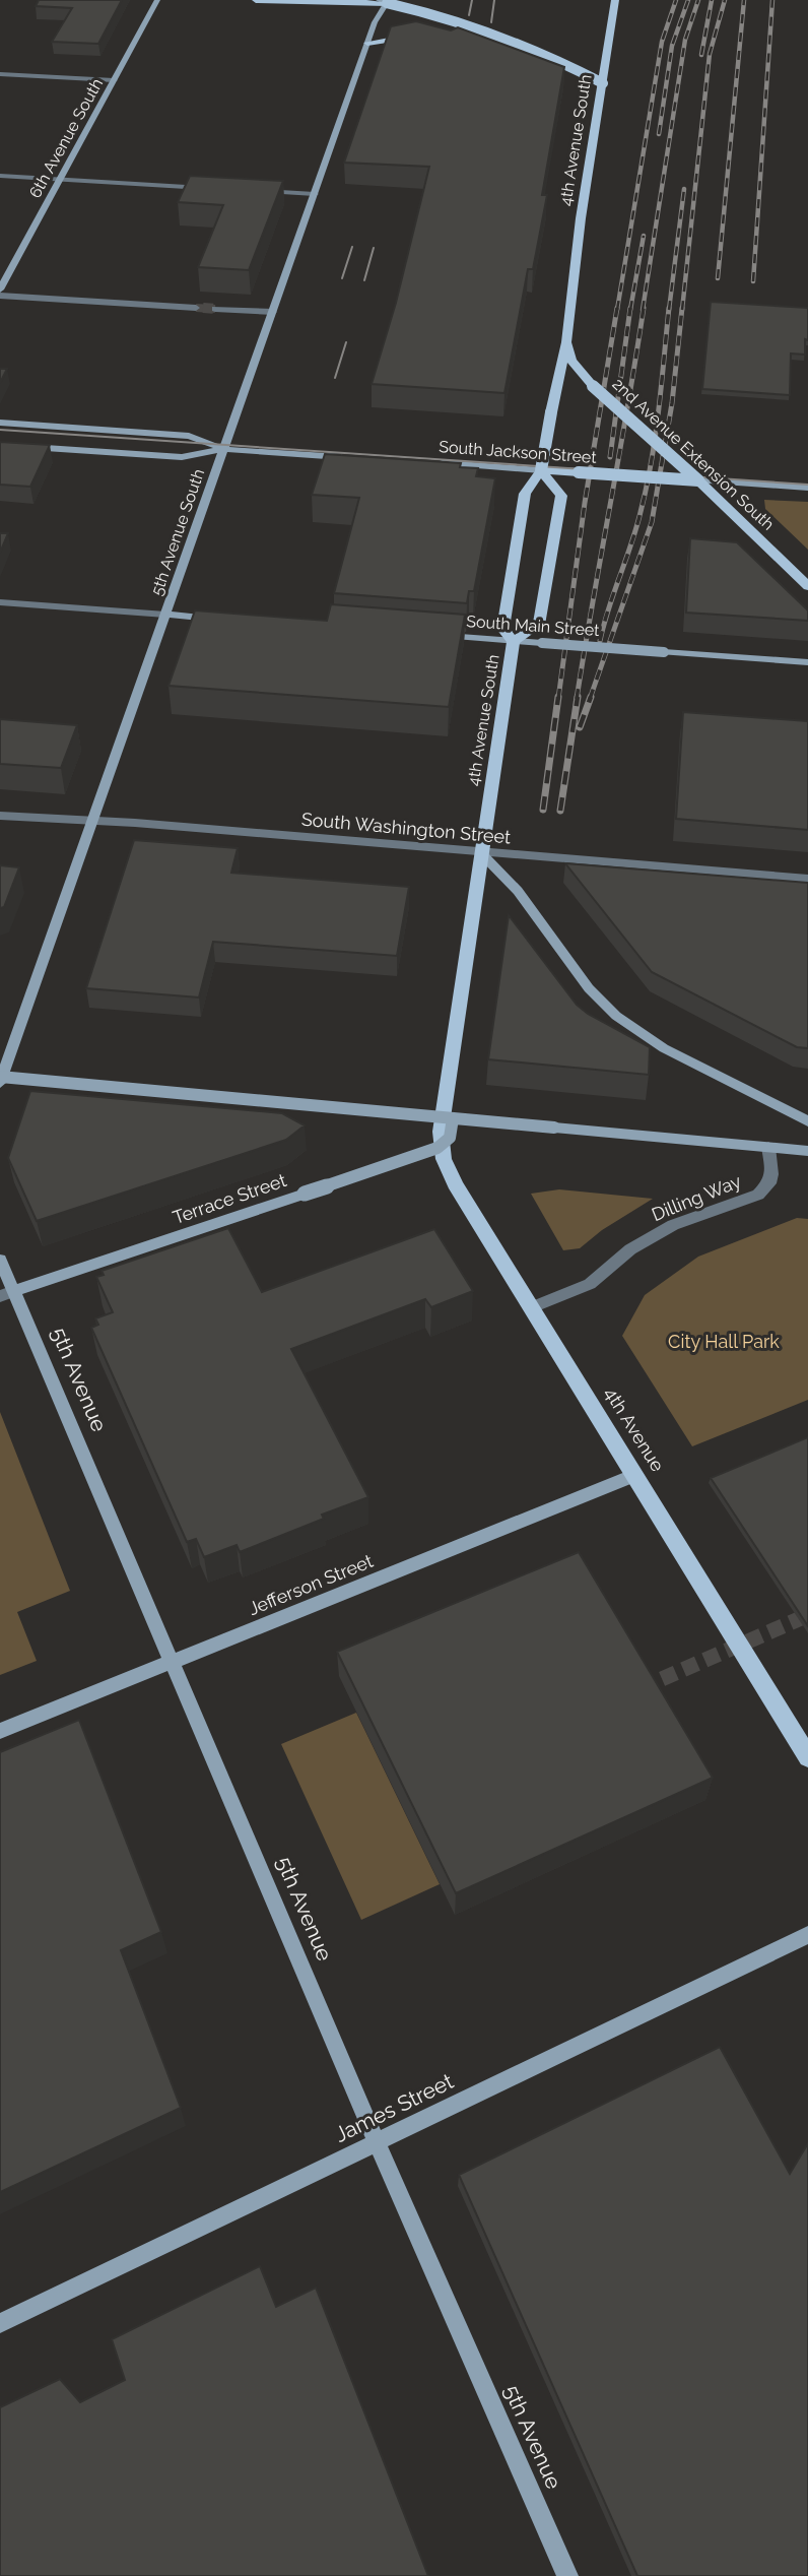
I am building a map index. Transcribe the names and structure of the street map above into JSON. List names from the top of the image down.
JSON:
{
  "streets": {
    "main road": [
      "6th Avenue South",
      "4th Avenue South",
      "South Jackson Street",
      "2nd Avenue Extension South",
      "5th Avenue South",
      "South Main Street",
      "Terrace Street",
      "5th Avenue",
      "4th Avenue",
      "Jefferson Street",
      "James Street"
    ],
    "street": ["South Washington Street", "Dilling Way"]
  },
  "crossings": [
    ["4th Avenue South", "South Jackson Street"],
    ["4th Avenue South", "2nd Avenue Extension South"],
    ["4th Avenue South", "South Main Street"],
    ["4th Avenue South", "South Washington Street"],
    ["4th Avenue South", "Terrace Street"],
    ["4th Avenue South", "4th Avenue"],
    ["South Jackson Street", "2nd Avenue Extension South"],
    ["5th Avenue South", "South Washington Street"],
    ["Dilling Way", "4th Avenue"],
    ["Terrace Street", "5th Avenue"],
    ["Terrace Street", "4th Avenue"],
    ["5th Avenue", "Jefferson Street"],
    ["5th Avenue", "James Street"],
    ["4th Avenue", "Jefferson Street"]
  ],
  "parks": ["City Hall Park"]
}
